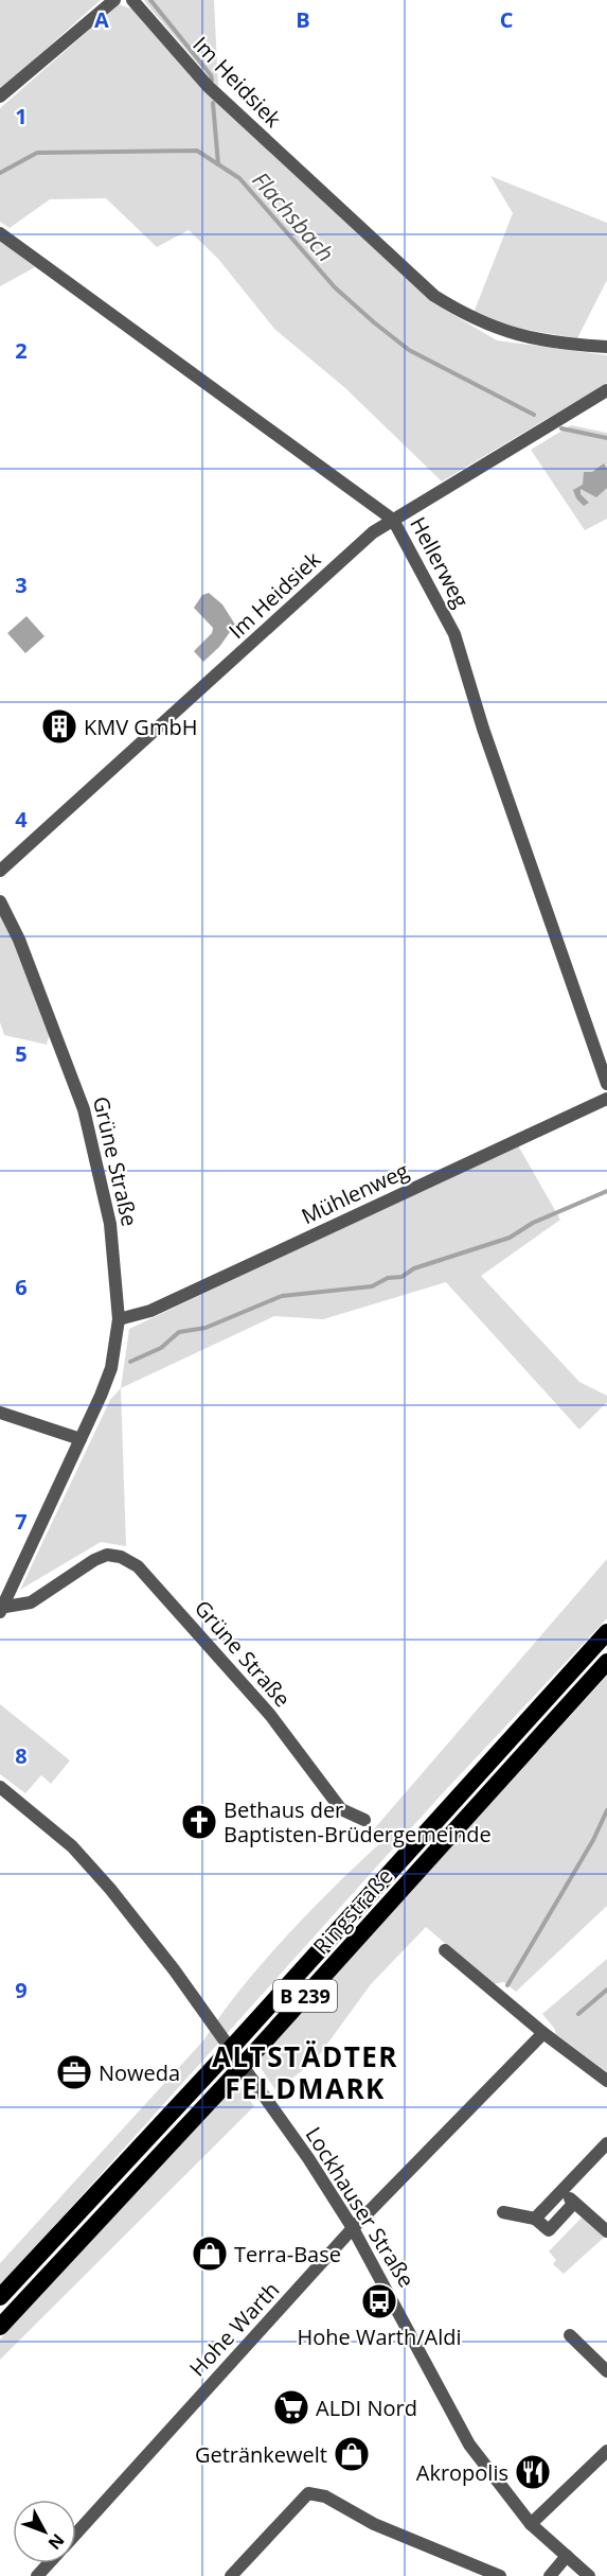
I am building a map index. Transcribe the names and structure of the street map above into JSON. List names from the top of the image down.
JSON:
{
  "streets": {
    "highway": ["Ringstraße", "B 239"],
    "street": [
      "Im Heidsiek",
      "Hellerweg",
      "Grüne Straße",
      "Mühlenweg",
      "Lockhauser Straße",
      "Hohe Warth"
    ]
  },
  "crossings": [
    ["Im Heidsiek", "Hellerweg"],
    ["Grüne Straße", "Mühlenweg"],
    ["Lockhauser Straße", "Hohe Warth"]
  ],
  "districts": ["ALTSTÄDTER FELDMARK"],
  "water": ["Flachsbach"],
  "places": {
    "building": ["KMV GmbH"],
    "church": ["Bethaus der Baptisten-Brüdergemeinde"],
    "office": ["Noweda"],
    "shop": ["Terra-Base", "Getränkewelt"],
    "bus stop": ["Hohe Warth/Aldi"],
    "supermarket": ["ALDI Nord"],
    "restaurant": ["Akropolis"]
  },
  "north": "bottom right",
  "grid": {
    "columns": ["A", "B", "C"],
    "rows": [
      "1",
      "2",
      "3",
      "4",
      "5",
      "6",
      "7",
      "8",
      "9"
    ]
  }
}
